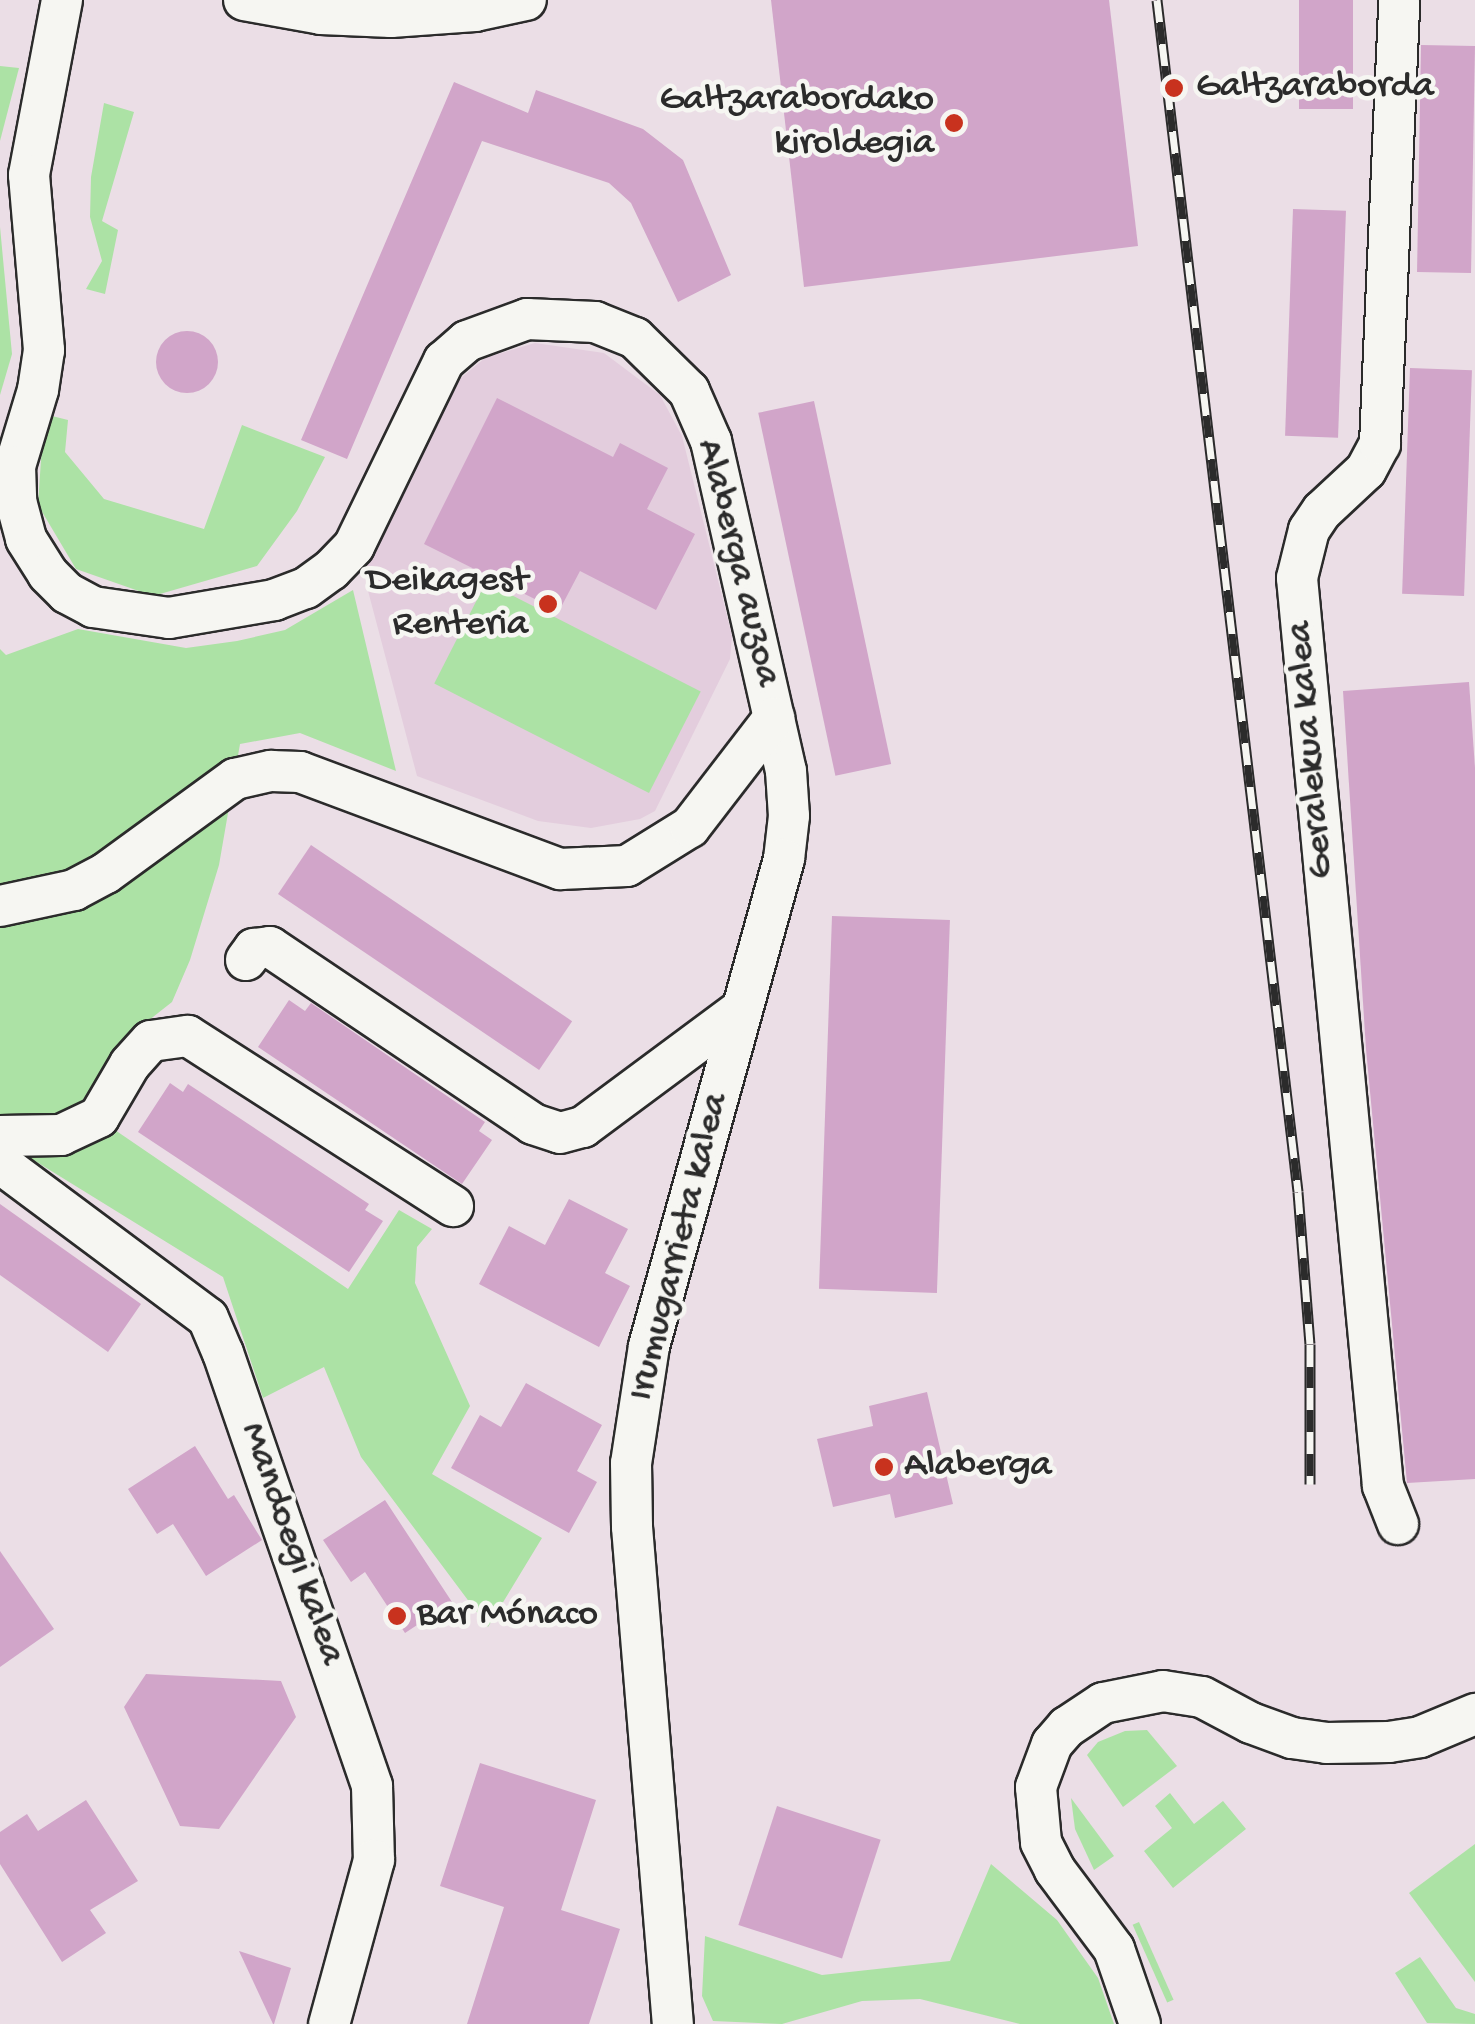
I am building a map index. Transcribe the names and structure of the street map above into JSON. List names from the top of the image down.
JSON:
{
  "streets": {
    "street": [
      "Alaberga auzoa",
      "Geralekua kalea",
      "Irumugarrieta kalea",
      "Mandoegi kalea"
    ]
  },
  "crossings": [
    ["Alaberga auzoa", "Irumugarrieta kalea"]
  ],
  "places": [
    "Galtzaraborda",
    "Galtzarabordako kiroldegia",
    "Deikagest Renteria",
    "Alaberga",
    "Bar Mónaco"
  ]
}
